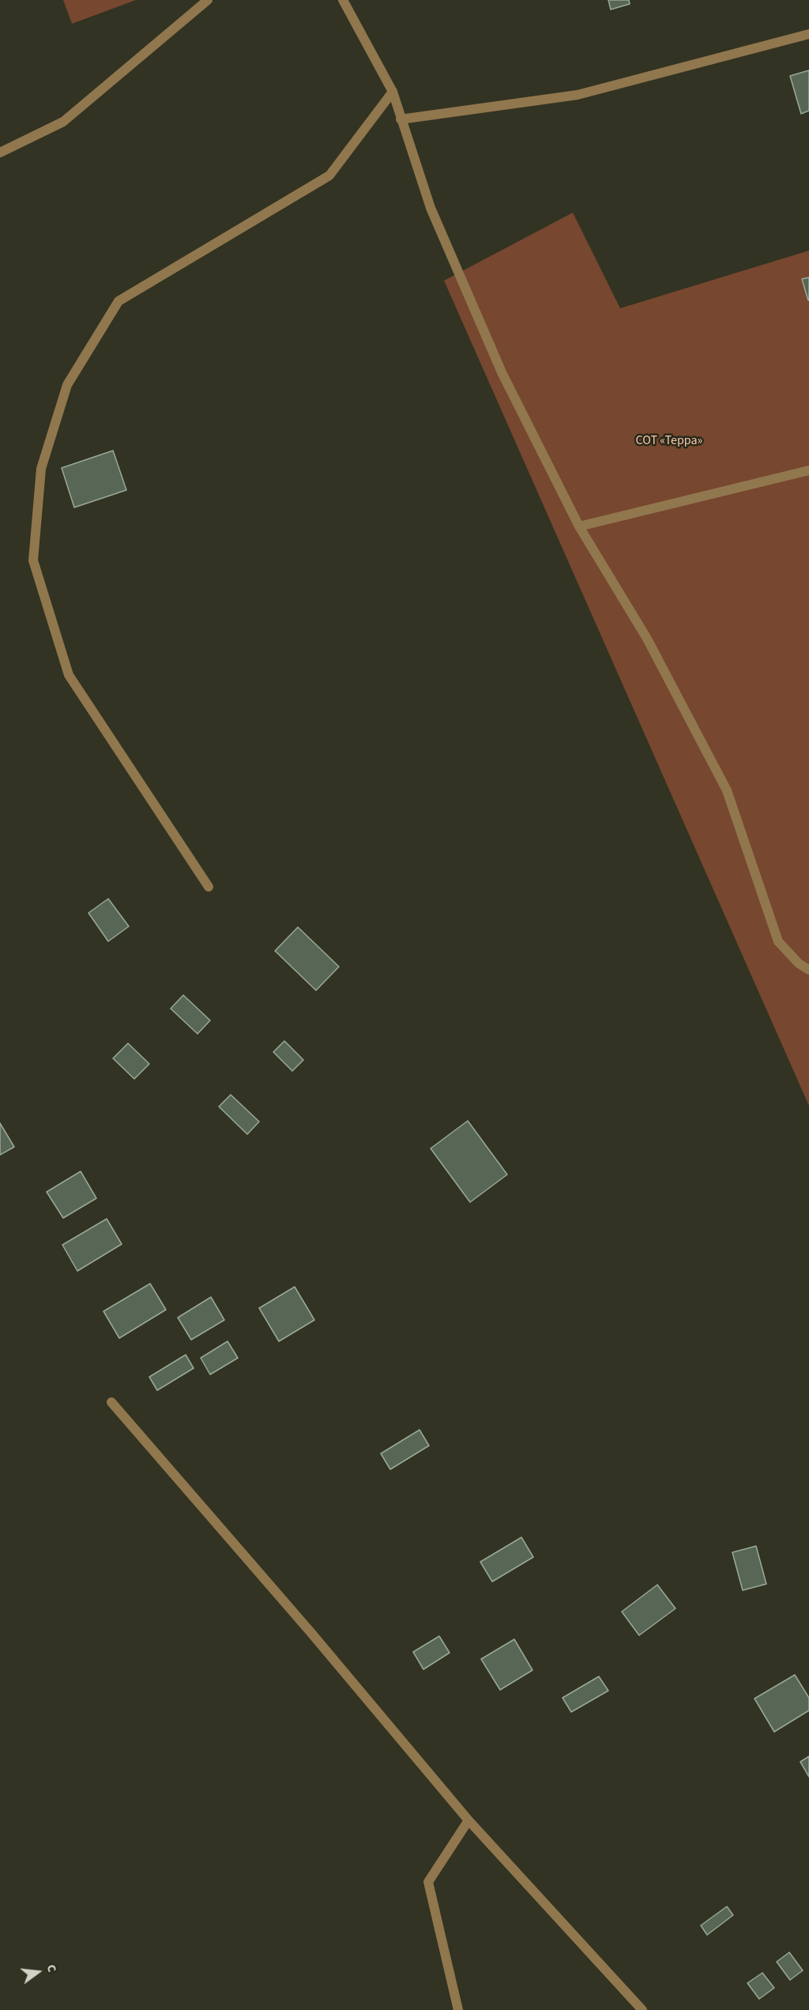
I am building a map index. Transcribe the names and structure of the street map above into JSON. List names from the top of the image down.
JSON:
{
  "parks": ["СОТ «Терра»"],
  "north": "right"
}
